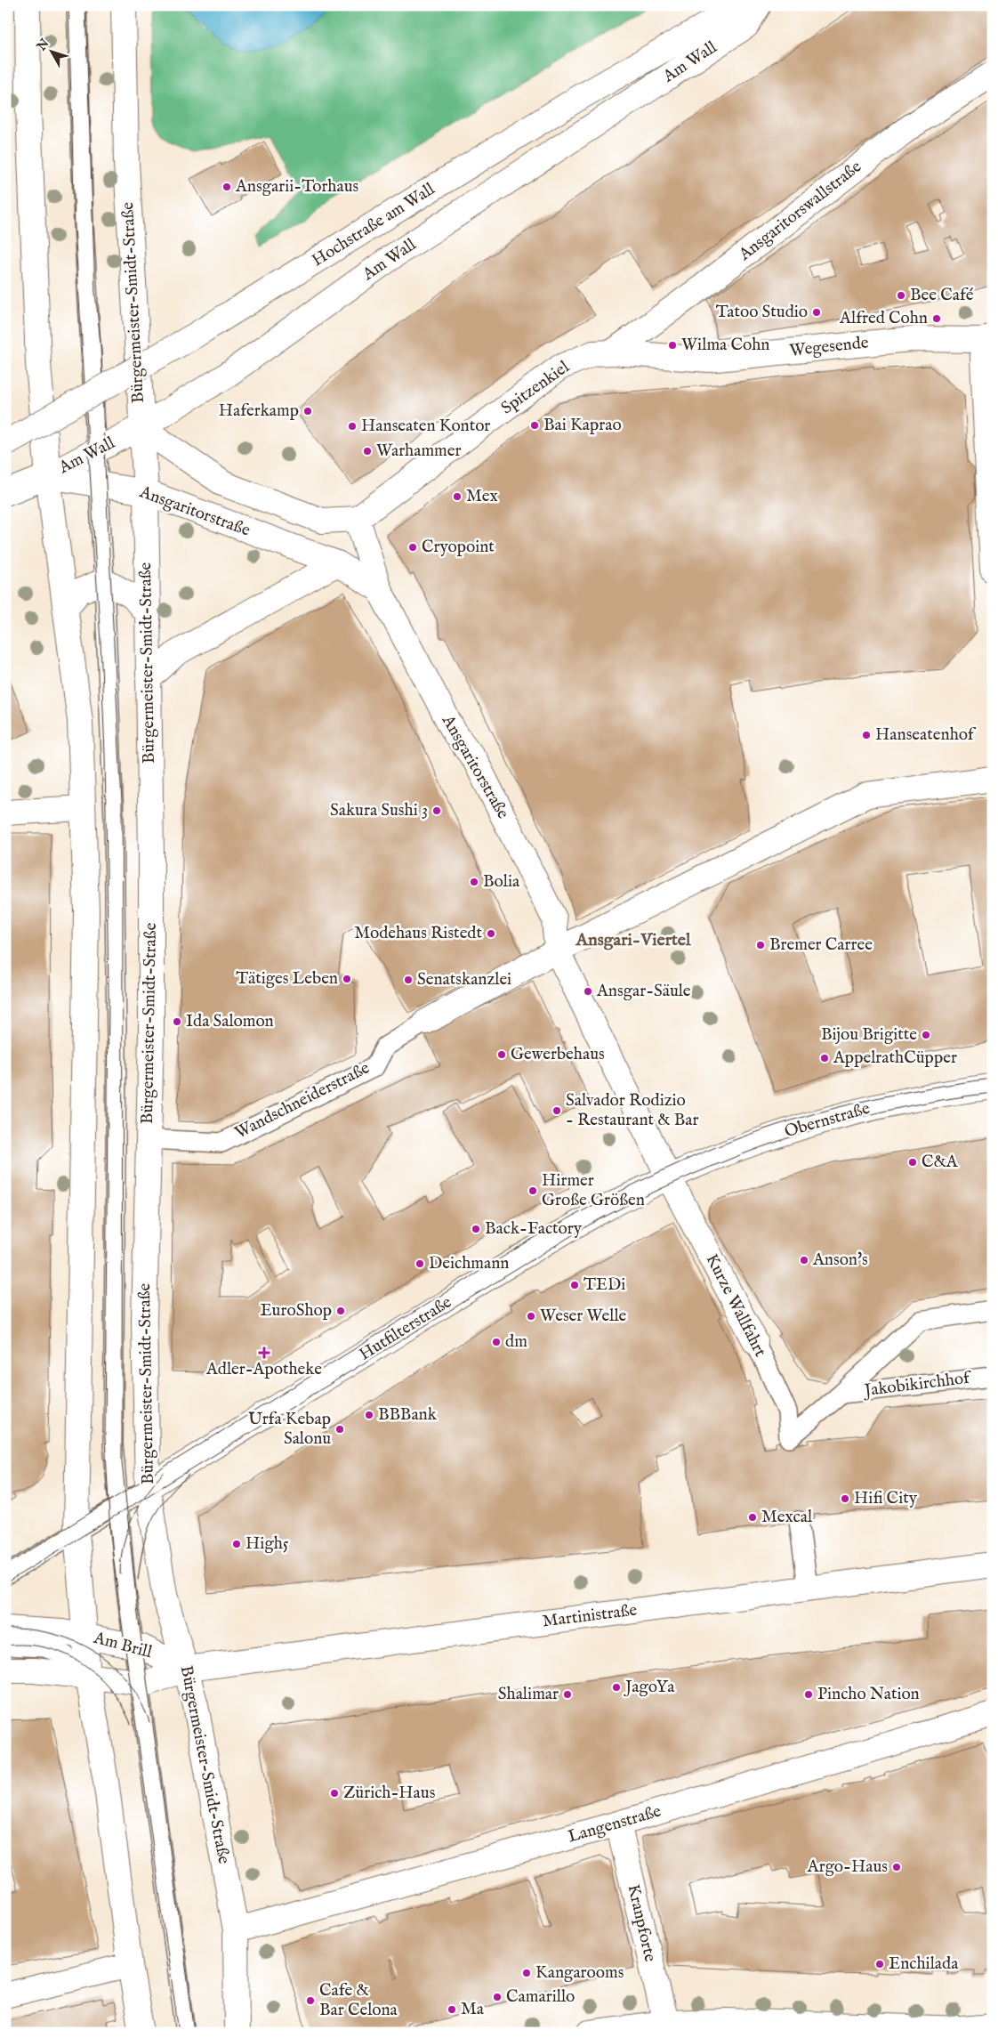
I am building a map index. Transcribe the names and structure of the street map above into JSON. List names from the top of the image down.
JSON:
{
  "streets": {
    "main road": [
      "Am Wall",
      "Ansgaritorswallstraße",
      "Hochstraße am Wall",
      "Bürgermeister-Smidt-Straße",
      "Wegesende",
      "Spitzenkiel",
      "Ansgaritorstraße",
      "Wandschneiderstraße",
      "Obernstraße",
      "Kurze Wallfahrt",
      "Hutfilterstraße",
      "Martinistraße",
      "Am Brill",
      "Langenstraße",
      "Kranpforte"
    ],
    "lane": ["Jakobikirchhof"]
  },
  "crossings": [
    ["Am Wall", "Bürgermeister-Smidt-Straße"],
    ["Am Wall", "Ansgaritorstraße"],
    ["Ansgaritorswallstraße", "Wegesende"],
    ["Ansgaritorswallstraße", "Spitzenkiel"],
    ["Bürgermeister-Smidt-Straße", "Ansgaritorstraße"],
    ["Bürgermeister-Smidt-Straße", "Wandschneiderstraße"],
    ["Bürgermeister-Smidt-Straße", "Hutfilterstraße"],
    ["Bürgermeister-Smidt-Straße", "Martinistraße"],
    ["Bürgermeister-Smidt-Straße", "Am Brill"],
    ["Bürgermeister-Smidt-Straße", "Langenstraße"],
    ["Wegesende", "Spitzenkiel"],
    ["Spitzenkiel", "Ansgaritorstraße"],
    ["Ansgaritorstraße", "Wandschneiderstraße"],
    ["Ansgaritorstraße", "Kurze Wallfahrt"],
    ["Wandschneiderstraße", "Kurze Wallfahrt"],
    ["Obernstraße", "Kurze Wallfahrt"],
    ["Obernstraße", "Hutfilterstraße"],
    ["Kurze Wallfahrt", "Hutfilterstraße"],
    ["Kurze Wallfahrt", "Jakobikirchhof"],
    ["Martinistraße", "Am Brill"],
    ["Langenstraße", "Kranpforte"]
  ],
  "districts": ["Ansgari-Viertel"],
  "places": {
    "other": [
      "Ansgarii-Torhaus",
      "Bee Café",
      "Tatoo Studio",
      "Alfred Cohn",
      "Wilma Cohn",
      "Haferkamp",
      "Bai Kaprao",
      "Hanseaten Kontor",
      "Warhammer",
      "Mex",
      "Cryopoint",
      "Hanseatenhof",
      "Sakura Sushi 3",
      "Bolia",
      "Modehaus Ristedt",
      "Bremer Carree",
      "Tätiges Leben",
      "Senatskanzlei",
      "Ansgar-Säule",
      "Ida Salomon",
      "Bijou Brigitte",
      "Gewerbehaus",
      "AppelrathCüpper",
      "Salvador Rodizio - Restaurant & Bar",
      "C&A",
      "Hirmer Große Größen",
      "Back-Factory",
      "Anson's",
      "Deichmann",
      "TEDi",
      "EuroShop",
      "Weser Welle",
      "dm",
      "BBBank",
      "Urfa Kebap Salonu",
      "Hifi City",
      "Mexcal",
      "High5",
      "JagoYa",
      "Shalimar",
      "Pincho Nation",
      "Zürich-Haus",
      "Argo-Haus",
      "Enchilada",
      "Kangarooms",
      "Camarillo",
      "Cafe & Bar Celona",
      "Ma"
    ],
    "health": ["Adler-Apotheke"]
  },
  "north": "top left"
}
